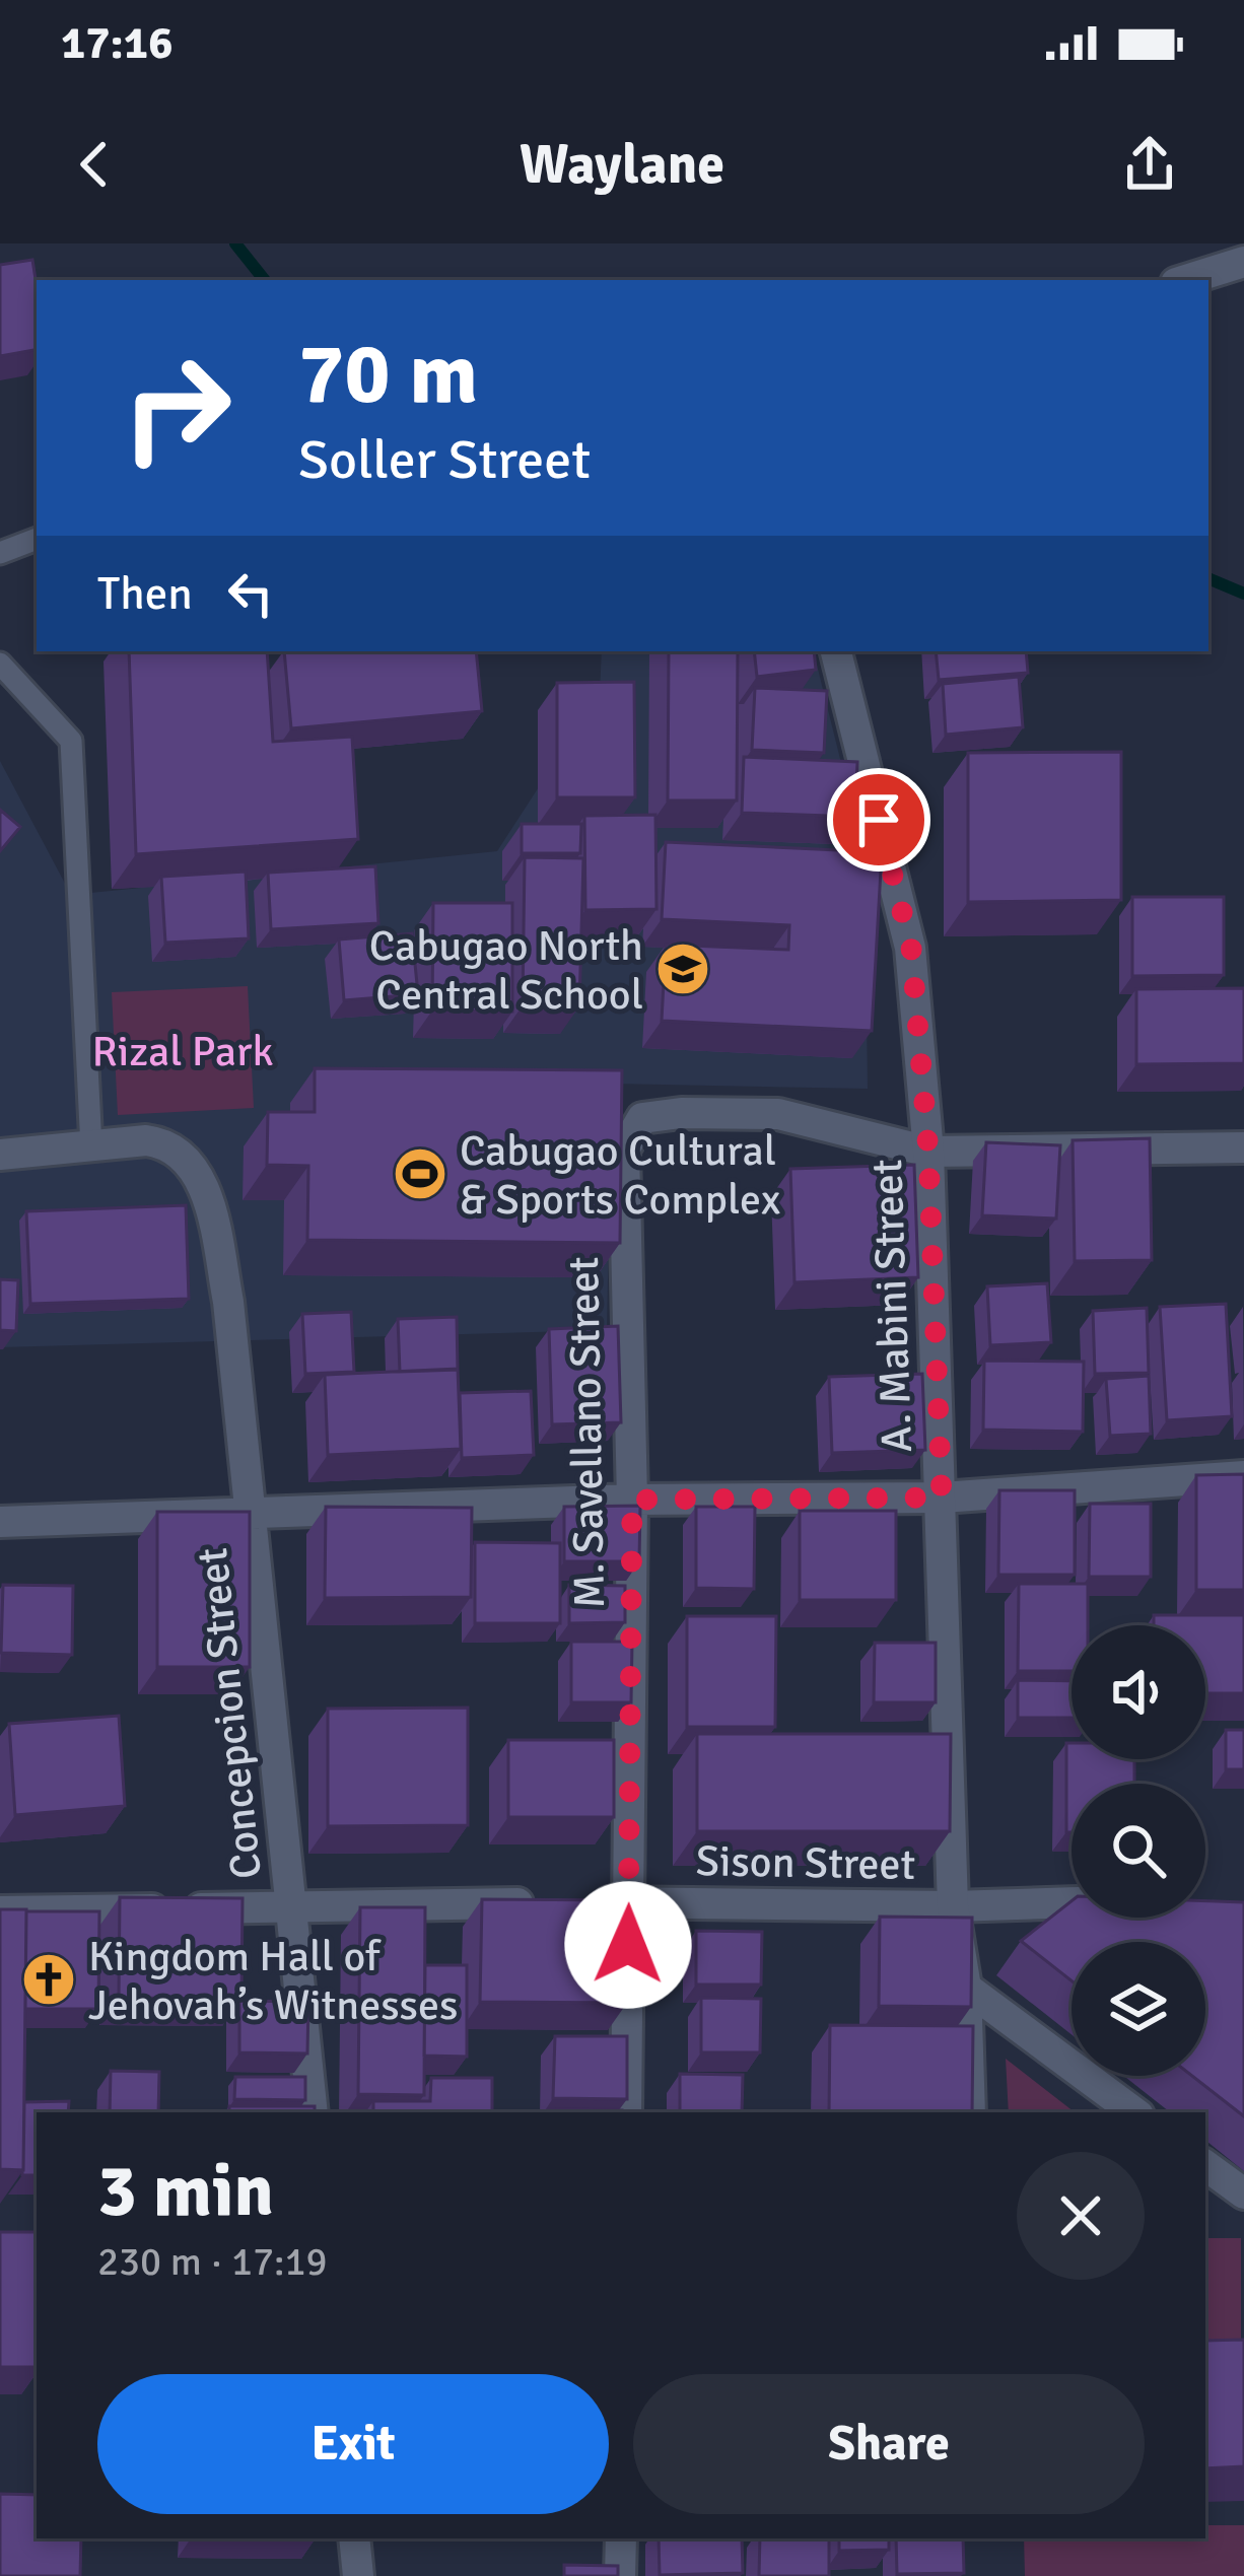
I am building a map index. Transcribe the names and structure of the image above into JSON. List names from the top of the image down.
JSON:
{
  "streets": {
    "street": [
      "A. Mabini Street",
      "M. Savellano Street",
      "Concepcion Street",
      "Sison Street"
    ]
  },
  "crossings": [
    ["A. Mabini Street", "M. Savellano Street"],
    ["A. Mabini Street", "Sison Street"],
    ["M. Savellano Street", "Sison Street"],
    ["Concepcion Street", "Sison Street"]
  ],
  "parks": ["Rizal Park"],
  "places": {
    "school or university": ["Cabugao North Central School"],
    "sports": ["Cabugao Cultural & Sports Complex"],
    "church": ["Kingdom Hall of Jehovah’s Witnesses"]
  },
  "page": {
    "status": "17:16",
    "header": "Waylane",
    "turn": ["70 m", "Soller Street"],
    "then": "Then",
    "heading": ["3 min", "230 m · 17:19"],
    "buttons": ["Exit", "Share"]
  }
}
